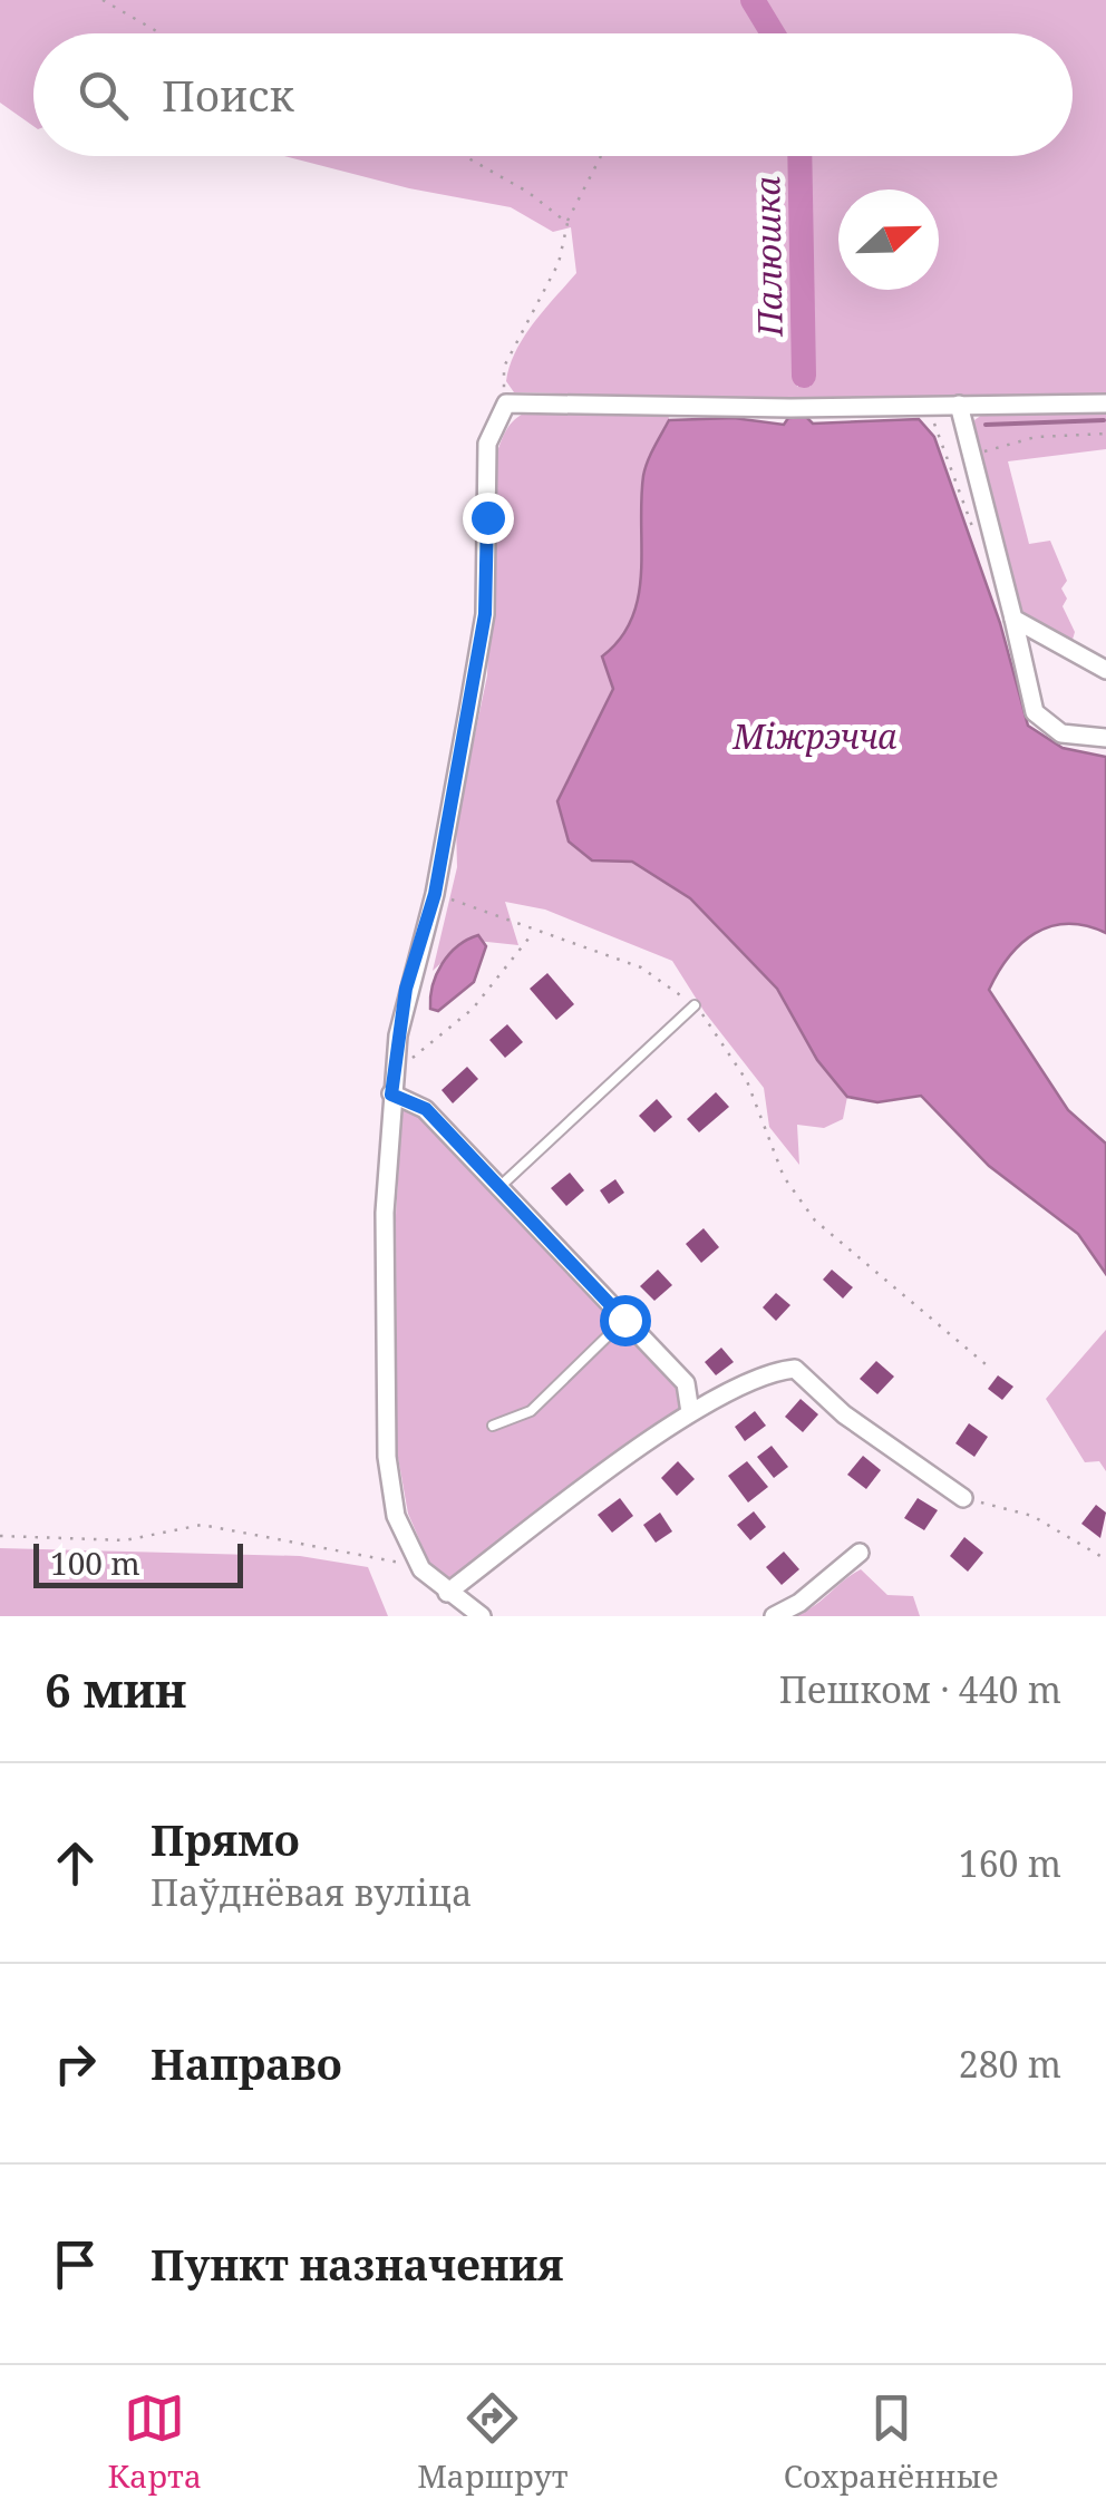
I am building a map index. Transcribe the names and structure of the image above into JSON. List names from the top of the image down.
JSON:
{
  "water": ["Палюшка", "Міжрэчча"],
  "scale_bar": "100 m",
  "north": "right",
  "page": {
    "search": "Поиск",
    "scale": "100 m",
    "heading": ["6 мин", "Пешком · 440 m"],
    "list": [
      ["Прямо", "Паўднёвая вуліца", "160 m"],
      ["Направо", "280 m"],
      "Пункт назначения"
    ],
    "nav": ["Карта", "Маршрут", "Сохранённые"]
  }
}
